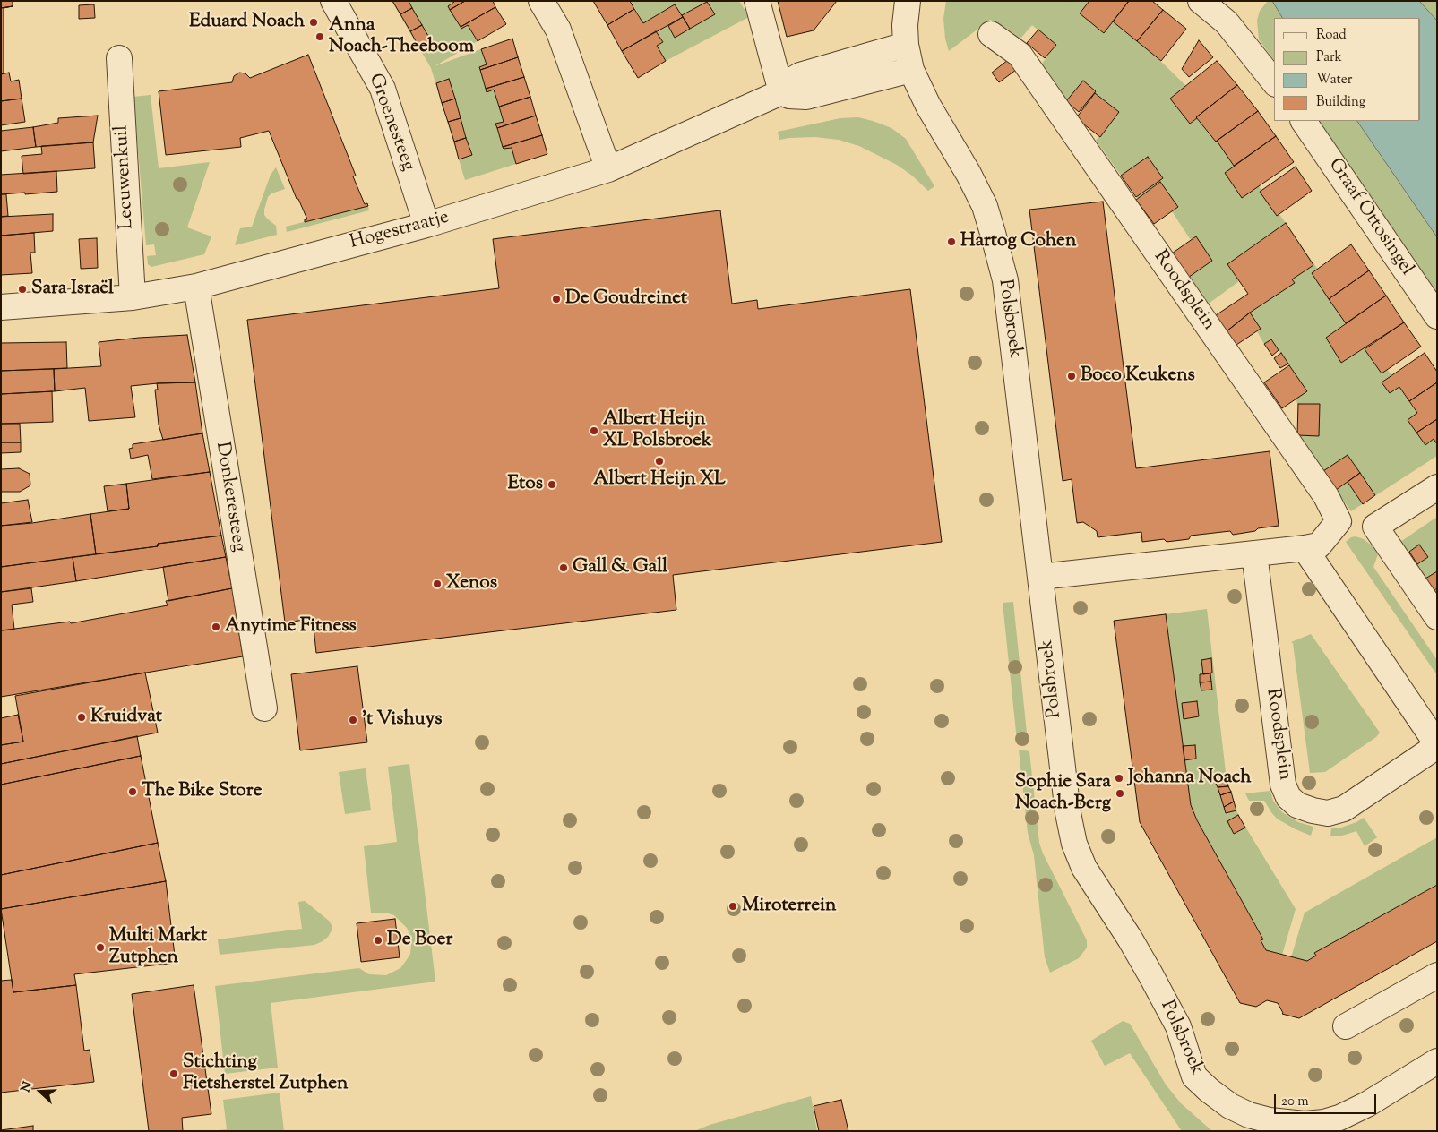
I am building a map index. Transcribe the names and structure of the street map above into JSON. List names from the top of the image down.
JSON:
{
  "streets": {
    "street": [
      "Groenesteeg",
      "Leeuwenkuil",
      "Graaf Ottosingel",
      "Hogestraatje",
      "Roodsplein",
      "Polsbroek",
      "Donkeresteeg"
    ]
  },
  "crossings": [
    ["Groenesteeg", "Hogestraatje"],
    ["Leeuwenkuil", "Hogestraatje"],
    ["Hogestraatje", "Polsbroek"],
    ["Hogestraatje", "Donkeresteeg"],
    ["Roodsplein", "Polsbroek"]
  ],
  "places": [
    "Eduard Noach",
    "Anna Noach-Theeboom",
    "Hartog Cohen",
    "Sara Israël",
    "De Goudreinet",
    "Boco Keukens",
    "Albert Heijn XL Polsbroek",
    "Albert Heijn XL",
    "Etos",
    "Gall & Gall",
    "Xenos",
    "Anytime Fitness",
    "Kruidvat",
    "'t Vishuys",
    "Johanna Noach",
    "The Bike Store",
    "Sophie Sara Noach-Berg",
    "Miroterrein",
    "De Boer",
    "Multi Markt Zutphen",
    "Stichting Fietsherstel Zutphen"
  ],
  "legend": [
    "Road",
    "Park",
    "Water",
    "Building"
  ],
  "scale_bar": "20 m",
  "north": "left"
}
